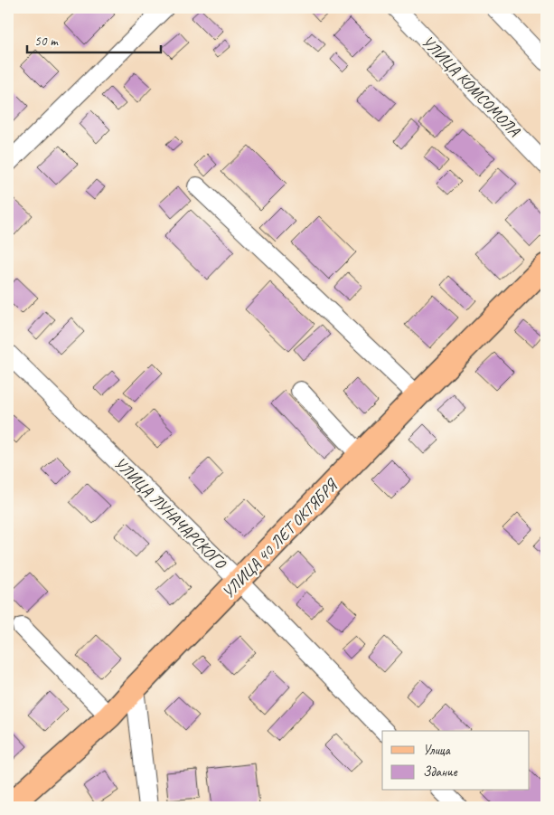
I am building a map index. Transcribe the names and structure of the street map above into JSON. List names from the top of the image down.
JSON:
{
  "streets": {
    "main road": ["УЛИЦА 40 ЛЕТ ОКТЯБРЯ"],
    "street": ["УЛИЦА КОМСОМОЛА", "УЛИЦА ЛУНАЧАРСКОГО"]
  },
  "crossings": [
    ["УЛИЦА ЛУНАЧАРСКОГО", "УЛИЦА 40 ЛЕТ ОКТЯБРЯ"]
  ],
  "legend": ["Улица", "Здание"],
  "scale_bar": "50 m"
}
